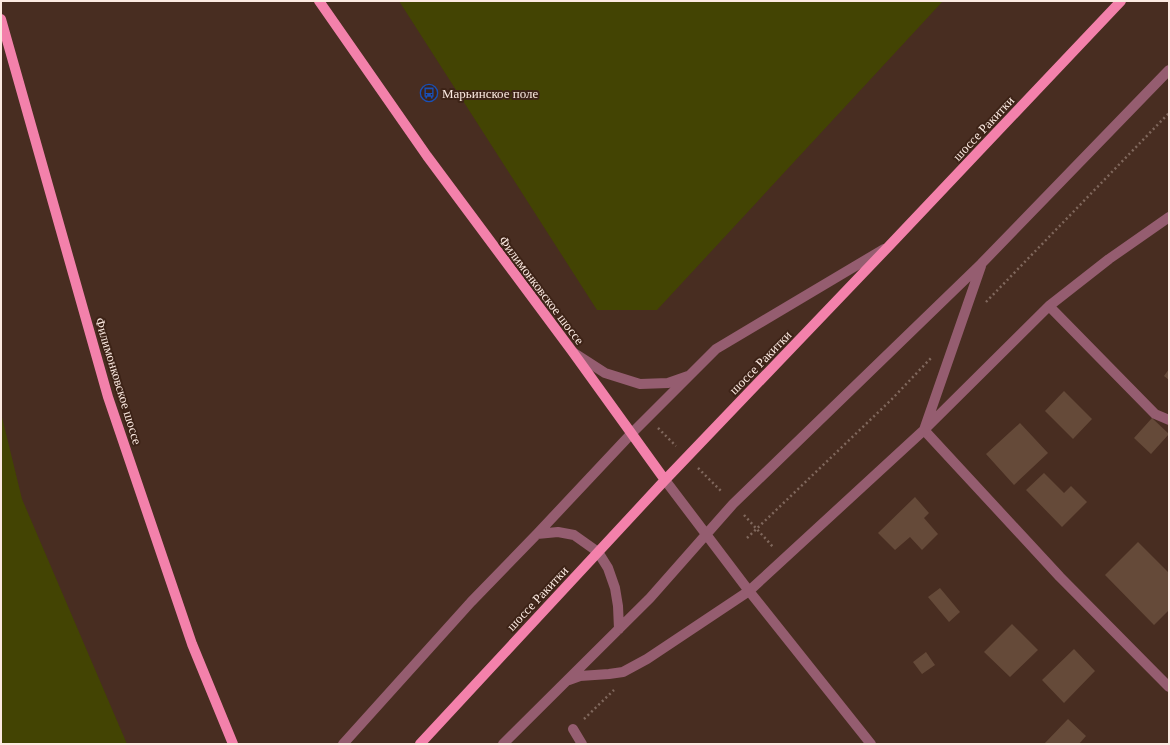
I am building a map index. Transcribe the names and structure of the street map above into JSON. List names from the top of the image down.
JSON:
{
  "streets": {
    "main road": ["шоссе Ракитки", "Филимонковское шоссе"]
  },
  "crossings": [
    ["шоссе Ракитки", "Филимонковское шоссе"]
  ],
  "places": {
    "bus stop": ["Марьинское поле"]
  }
}
